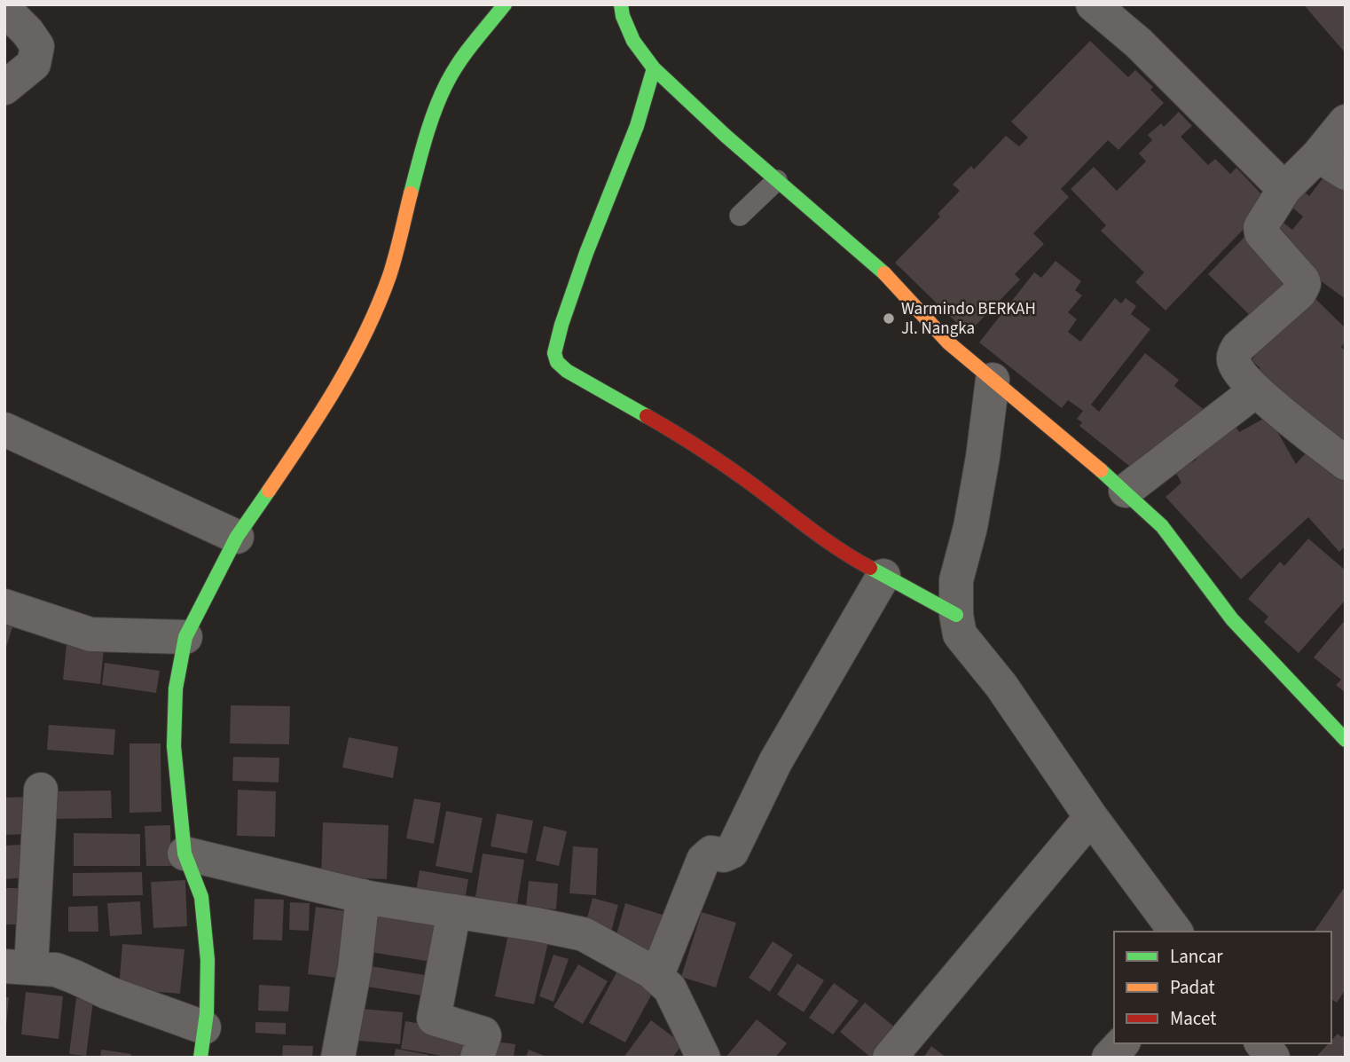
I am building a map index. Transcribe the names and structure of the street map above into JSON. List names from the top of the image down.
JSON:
{
  "places": ["Warmindo BERKAH Jl. Nangka"],
  "legend": ["Lancar", "Padat", "Macet"]
}
